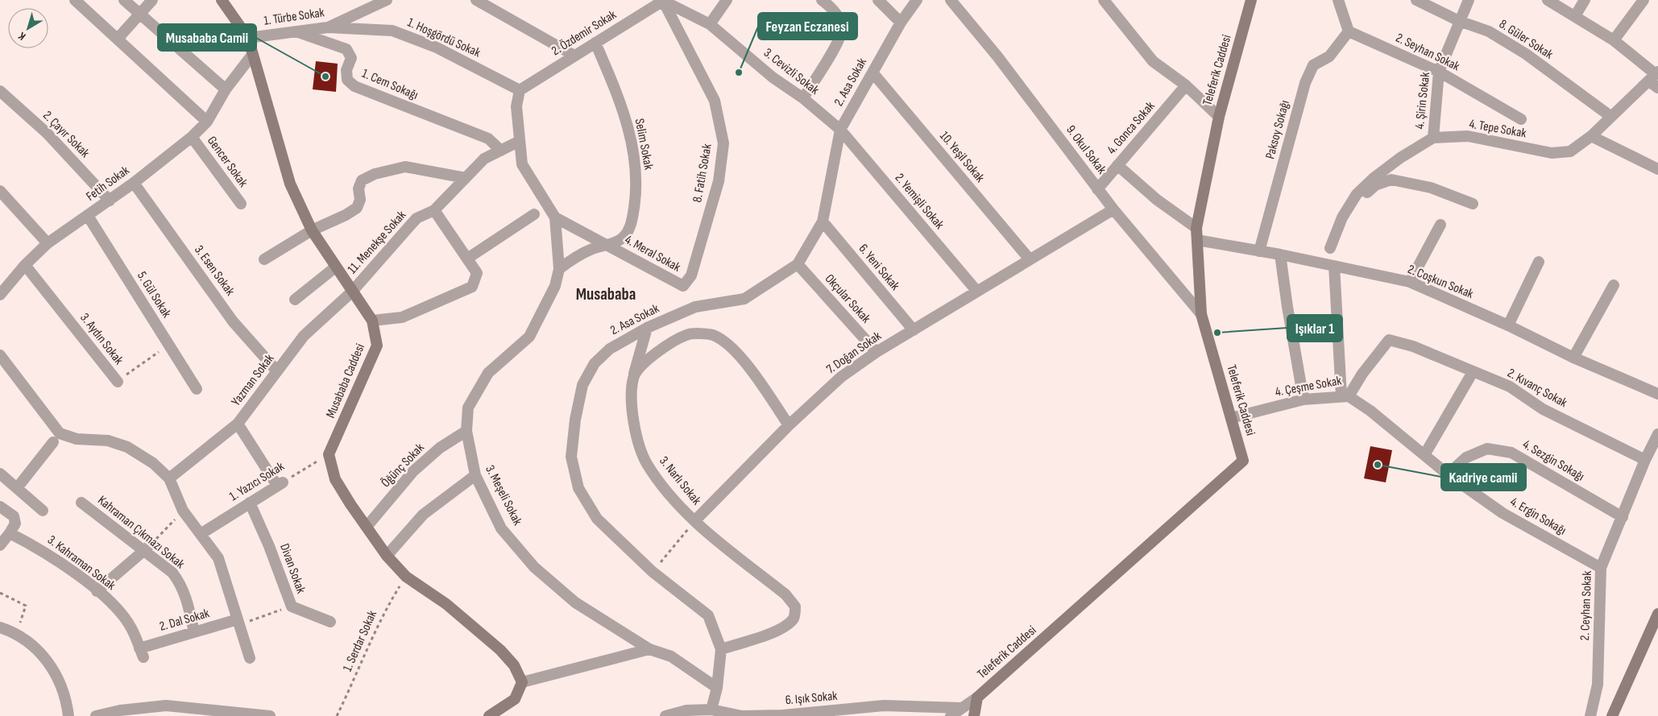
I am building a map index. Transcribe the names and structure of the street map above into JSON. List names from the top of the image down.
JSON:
{
  "streets": {
    "main road": ["Teleferik Caddesi", "Musababa Caddesi"],
    "street": [
      "1. Türbe Sokak",
      "2. Özdemir Sokak",
      "1. Hoşgördü Sokak",
      "8. Güler Sokak",
      "2. Seyhan Sokak",
      "3. Cevizli Sokak",
      "2. Asa Sokak",
      "1. Cem Sokağı",
      "4. Şirin Sokak",
      "4. Gonca Sokak",
      "4. Tepe Sokak",
      "Paksoy Sokağı",
      "2. Çayır Sokak",
      "Selim Sokak",
      "9. Okul Sokak",
      "10. Yeşil Sokak",
      "Gencer Sokak",
      "8. Fatih Sokak",
      "Fetih Sokak",
      "2. Yemişli Sokak",
      "11. Menekşe Sokak",
      "4. Meral Sokak",
      "6. Yeni Sokak",
      "3. Esen Sokak",
      "2. Coşkun Sokak",
      "5. Gül Sokak",
      "Okçular Sokak",
      "3. Aydın Sokak",
      "7. Doğan Sokak",
      "Yazman Sokak",
      "4. Çeşme Sokak",
      "2. Kıvanç Sokak",
      "4. Sezgin Sokağı",
      "Öğünç Sokak",
      "3. Narlı Sokak",
      "1. Yazıcı Sokak",
      "3. Meşeli Sokak",
      "4. Ergin Sokağı",
      "Kahraman Çıkmazı Sokak",
      "3. Kahraman Sokak",
      "Divan Sokak",
      "2. Ceyhan Sokak",
      "2. Dal Sokak",
      "6. Işık Sokak"
    ],
    "path": ["1. Serdar Sokak"]
  },
  "crossings": [
    ["1. Türbe Sokak", "1. Hoşgördü Sokak"],
    ["1. Türbe Sokak", "1. Cem Sokağı"],
    ["1. Türbe Sokak", "Musababa Caddesi"],
    ["2. Özdemir Sokak", "1. Hoşgördü Sokak"],
    ["2. Özdemir Sokak", "3. Cevizli Sokak"],
    ["2. Özdemir Sokak", "Selim Sokak"],
    ["2. Özdemir Sokak", "8. Fatih Sokak"],
    ["8. Güler Sokak", "4. Şirin Sokak"],
    ["8. Güler Sokak", "4. Tepe Sokak"],
    ["2. Seyhan Sokak", "4. Şirin Sokak"],
    ["2. Seyhan Sokak", "Paksoy Sokağı"],
    ["Teleferik Caddesi", "9. Okul Sokak"],
    ["Teleferik Caddesi", "2. Coşkun Sokak"],
    ["Teleferik Caddesi", "4. Çeşme Sokak"],
    ["3. Cevizli Sokak", "2. Asa Sokak"],
    ["3. Cevizli Sokak", "8. Fatih Sokak"],
    ["3. Cevizli Sokak", "2. Yemişli Sokak"],
    ["2. Asa Sokak", "10. Yeşil Sokak"],
    ["2. Asa Sokak", "2. Yemişli Sokak"],
    ["2. Asa Sokak", "6. Yeni Sokak"],
    ["2. Asa Sokak", "Okçular Sokak"],
    ["2. Asa Sokak", "3. Narlı Sokak"],
    ["2. Asa Sokak", "3. Meşeli Sokak"],
    ["2. Asa Sokak", "6. Işık Sokak"],
    ["1. Cem Sokağı", "11. Menekşe Sokak"],
    ["4. Şirin Sokak", "4. Tepe Sokak"],
    ["4. Gonca Sokak", "9. Okul Sokak"],
    ["Paksoy Sokağı", "2. Coşkun Sokak"],
    ["2. Çayır Sokak", "Fetih Sokak"],
    ["Selim Sokak", "4. Meral Sokak"],
    ["9. Okul Sokak", "7. Doğan Sokak"],
    ["10. Yeşil Sokak", "7. Doğan Sokak"],
    ["Gencer Sokak", "Fetih Sokak"],
    ["8. Fatih Sokak", "4. Meral Sokak"],
    ["Fetih Sokak", "3. Esen Sokak"],
    ["Fetih Sokak", "5. Gül Sokak"],
    ["Fetih Sokak", "3. Aydın Sokak"],
    ["Fetih Sokak", "Musababa Caddesi"],
    ["2. Yemişli Sokak", "7. Doğan Sokak"],
    ["11. Menekşe Sokak", "Yazman Sokak"],
    ["11. Menekşe Sokak", "Musababa Caddesi"],
    ["4. Meral Sokak", "3. Meşeli Sokak"],
    ["6. Yeni Sokak", "7. Doğan Sokak"],
    ["3. Esen Sokak", "Yazman Sokak"],
    ["5. Gül Sokak", "3. Aydın Sokak"],
    ["Okçular Sokak", "7. Doğan Sokak"],
    ["7. Doğan Sokak", "3. Narlı Sokak"],
    ["Yazman Sokak", "Musababa Caddesi"],
    ["Musababa Caddesi", "1. Yazıcı Sokak"],
    ["4. Çeşme Sokak", "2. Kıvanç Sokak"],
    ["4. Çeşme Sokak", "4. Ergin Sokağı"],
    ["2. Kıvanç Sokak", "2. Ceyhan Sokak"],
    ["4. Sezgin Sokağı", "4. Ergin Sokağı"],
    ["4. Sezgin Sokağı", "2. Ceyhan Sokak"],
    ["Öğünç Sokak", "3. Meşeli Sokak"],
    ["1. Yazıcı Sokak", "Divan Sokak"],
    ["4. Ergin Sokağı", "2. Ceyhan Sokak"],
    ["Kahraman Çıkmazı Sokak", "2. Dal Sokak"],
    ["3. Kahraman Sokak", "2. Dal Sokak"]
  ],
  "districts": ["Musababa"],
  "places": [
    "Feyzan Eczanesi",
    "Musababa Camii",
    "Işıklar 1",
    "Kadriye camii"
  ],
  "north": "bottom left"
}
